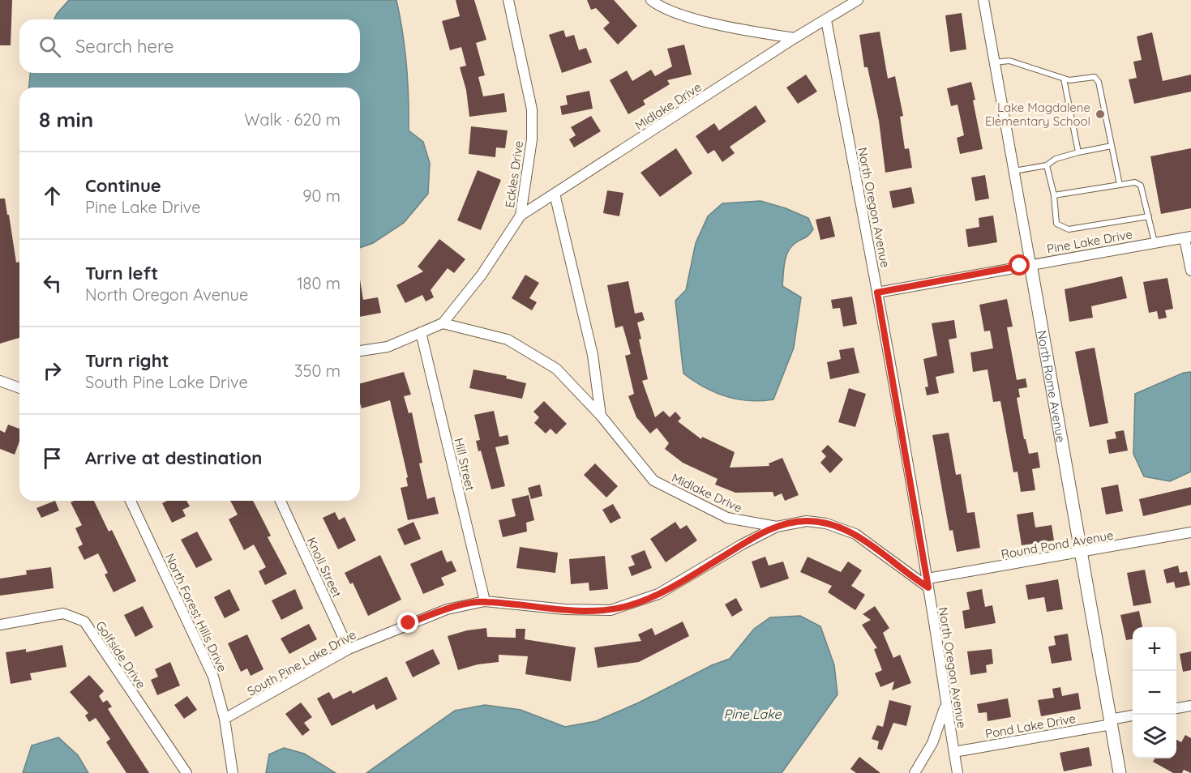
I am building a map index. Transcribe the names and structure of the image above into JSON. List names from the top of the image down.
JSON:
{
  "streets": {
    "street": [
      "Midlake Drive",
      "Eckles Drive",
      "North Oregon Avenue",
      "Pine Lake Drive",
      "North Rome Avenue",
      "Hill Street",
      "Round Pond Avenue",
      "Knoll Street",
      "North Forest Hills Drive",
      "Golfside Drive",
      "South Pine Lake Drive",
      "Pond Lake Drive"
    ]
  },
  "crossings": [
    ["Midlake Drive", "Eckles Drive"],
    ["Midlake Drive", "South Pine Lake Drive"],
    ["Eckles Drive", "Hill Street"],
    ["North Oregon Avenue", "Pine Lake Drive"],
    ["North Oregon Avenue", "Round Pond Avenue"],
    ["North Oregon Avenue", "South Pine Lake Drive"],
    ["North Oregon Avenue", "Pond Lake Drive"],
    ["Pine Lake Drive", "North Rome Avenue"],
    ["North Rome Avenue", "Round Pond Avenue"],
    ["North Rome Avenue", "Pond Lake Drive"],
    ["Hill Street", "South Pine Lake Drive"],
    ["Round Pond Avenue", "South Pine Lake Drive"],
    ["Knoll Street", "South Pine Lake Drive"],
    ["North Forest Hills Drive", "South Pine Lake Drive"]
  ],
  "water": ["Pine Lake"],
  "places": ["Lake Magdalene Elementary School"],
  "page": {
    "search": "Search here",
    "heading": ["8 min", "Walk · 620 m"],
    "list": [
      ["Continue", "Pine Lake Drive", "90 m"],
      ["Turn left", "North Oregon Avenue", "180 m"],
      ["Turn right", "South Pine Lake Drive", "350 m"],
      "Arrive at destination"
    ],
    "map_buttons": ["+", "−"]
  }
}
